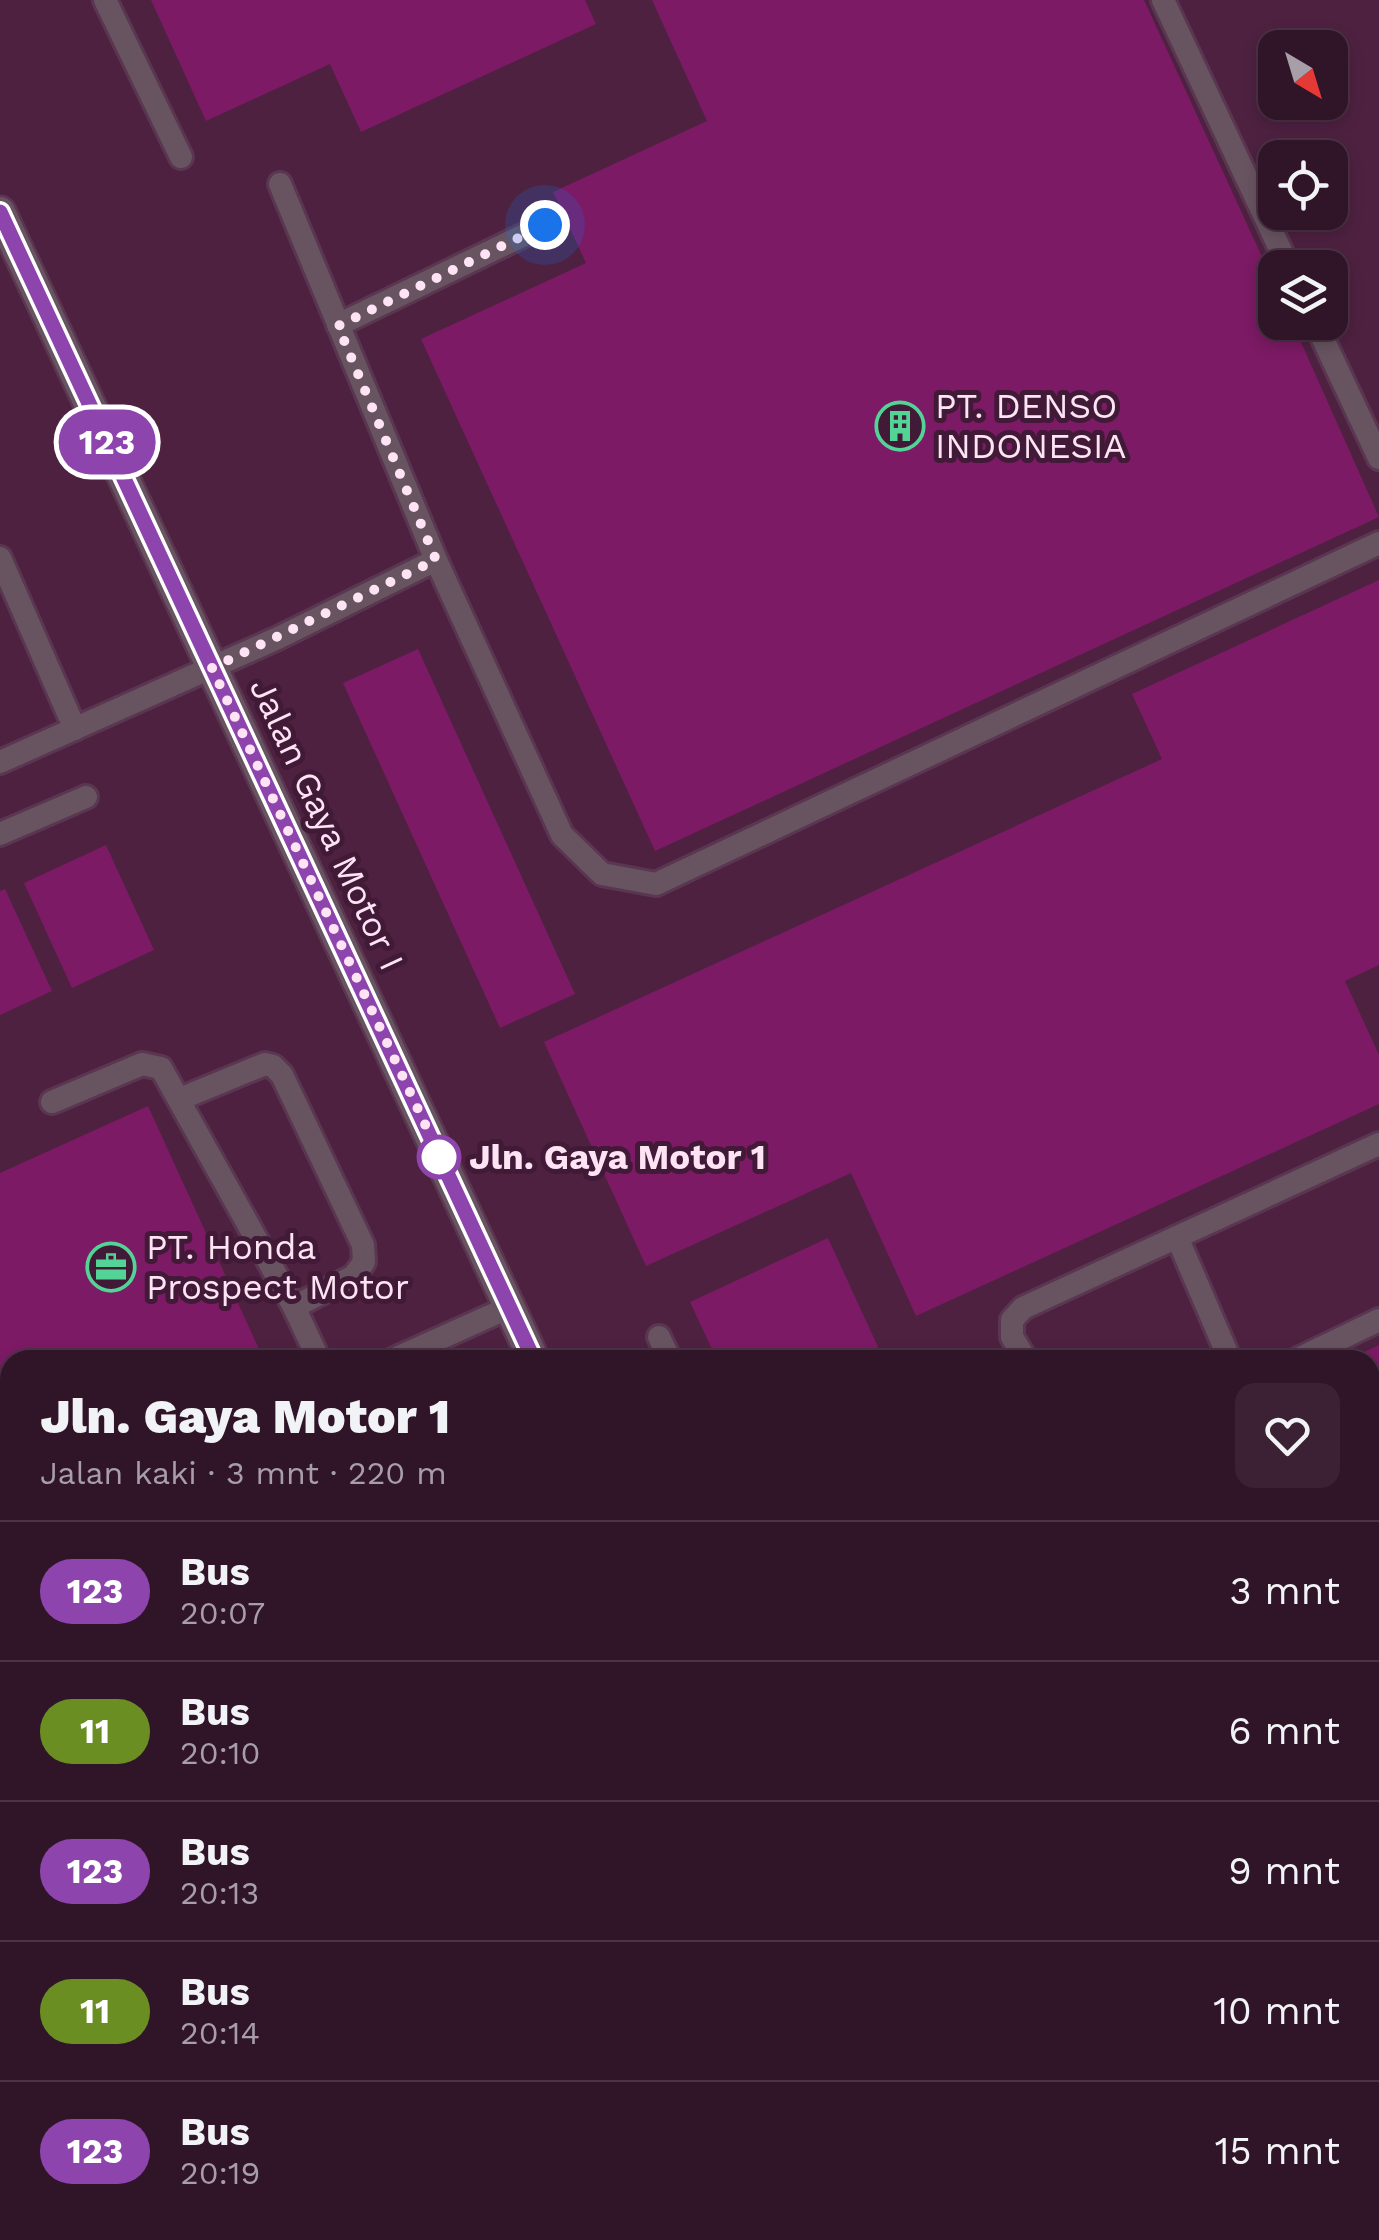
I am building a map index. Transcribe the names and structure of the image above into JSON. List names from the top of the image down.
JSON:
{
  "streets": {
    "street": ["Jalan Gaya Motor I"]
  },
  "places": {
    "building": ["PT. DENSO INDONESIA"],
    "other": ["Jln. Gaya Motor 1"],
    "office": ["PT. Honda Prospect Motor"]
  },
  "lines": ["bus line 123"],
  "north": "bottom right",
  "page": {
    "on_map": "123",
    "heading": ["Jln. Gaya Motor 1", "Jalan kaki · 3 mnt · 220 m"],
    "list": [
      {
        "mark": "123",
        "name": "Bus",
        "note": "20:07",
        "value": "3 mnt"
      },
      {
        "mark": "11",
        "name": "Bus",
        "note": "20:10",
        "value": "6 mnt"
      },
      {
        "mark": "123",
        "name": "Bus",
        "note": "20:13",
        "value": "9 mnt"
      },
      {
        "mark": "11",
        "name": "Bus",
        "note": "20:14",
        "value": "10 mnt"
      },
      {
        "mark": "123",
        "name": "Bus",
        "note": "20:19",
        "value": "15 mnt"
      }
    ]
  }
}
